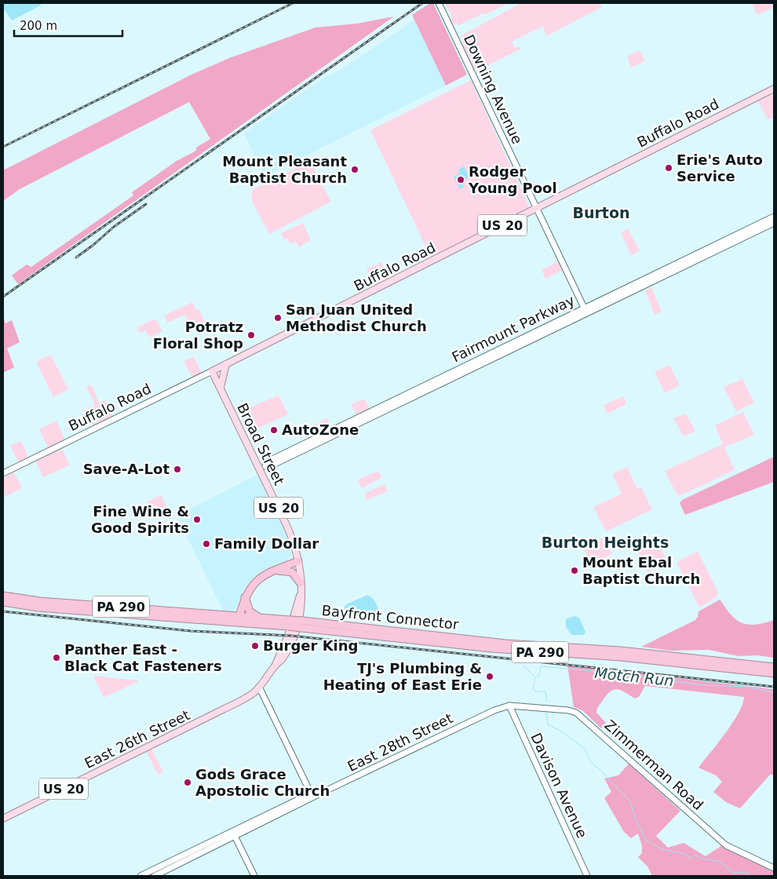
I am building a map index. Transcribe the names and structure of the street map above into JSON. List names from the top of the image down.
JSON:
{
  "streets": {
    "highway": ["PA 290", "Bayfront Connector"],
    "main road": [
      "Buffalo Road",
      "US 20",
      "Broad Street",
      "East 26th Street"
    ],
    "street": [
      "Downing Avenue",
      "Fairmount Parkway",
      "East 28th Street",
      "Zimmerman Road",
      "Davison Avenue"
    ]
  },
  "crossings": [
    ["Downing Avenue", "Buffalo Road"],
    ["Downing Avenue", "Fairmount Parkway"],
    ["Buffalo Road", "Broad Street"],
    ["Fairmount Parkway", "Broad Street"],
    ["Broad Street", "East 26th Street"],
    ["East 28th Street", "Zimmerman Road"],
    ["East 28th Street", "Davison Avenue"],
    ["Zimmerman Road", "Davison Avenue"]
  ],
  "districts": ["Burton", "Burton Heights"],
  "water": ["Motch Run"],
  "places": [
    "Erie's Auto Service",
    "Mount Pleasant Baptist Church",
    "Rodger Young Pool",
    "San Juan United Methodist Church",
    "Potratz Floral Shop",
    "AutoZone",
    "Save-A-Lot",
    "Fine Wine & Good Spirits",
    "Family Dollar",
    "Mount Ebal Baptist Church",
    "Burger King",
    "Panther East - Black Cat Fasteners",
    "TJ's Plumbing & Heating of East Erie",
    "Gods Grace Apostolic Church"
  ],
  "scale_bar": "200 m"
}
